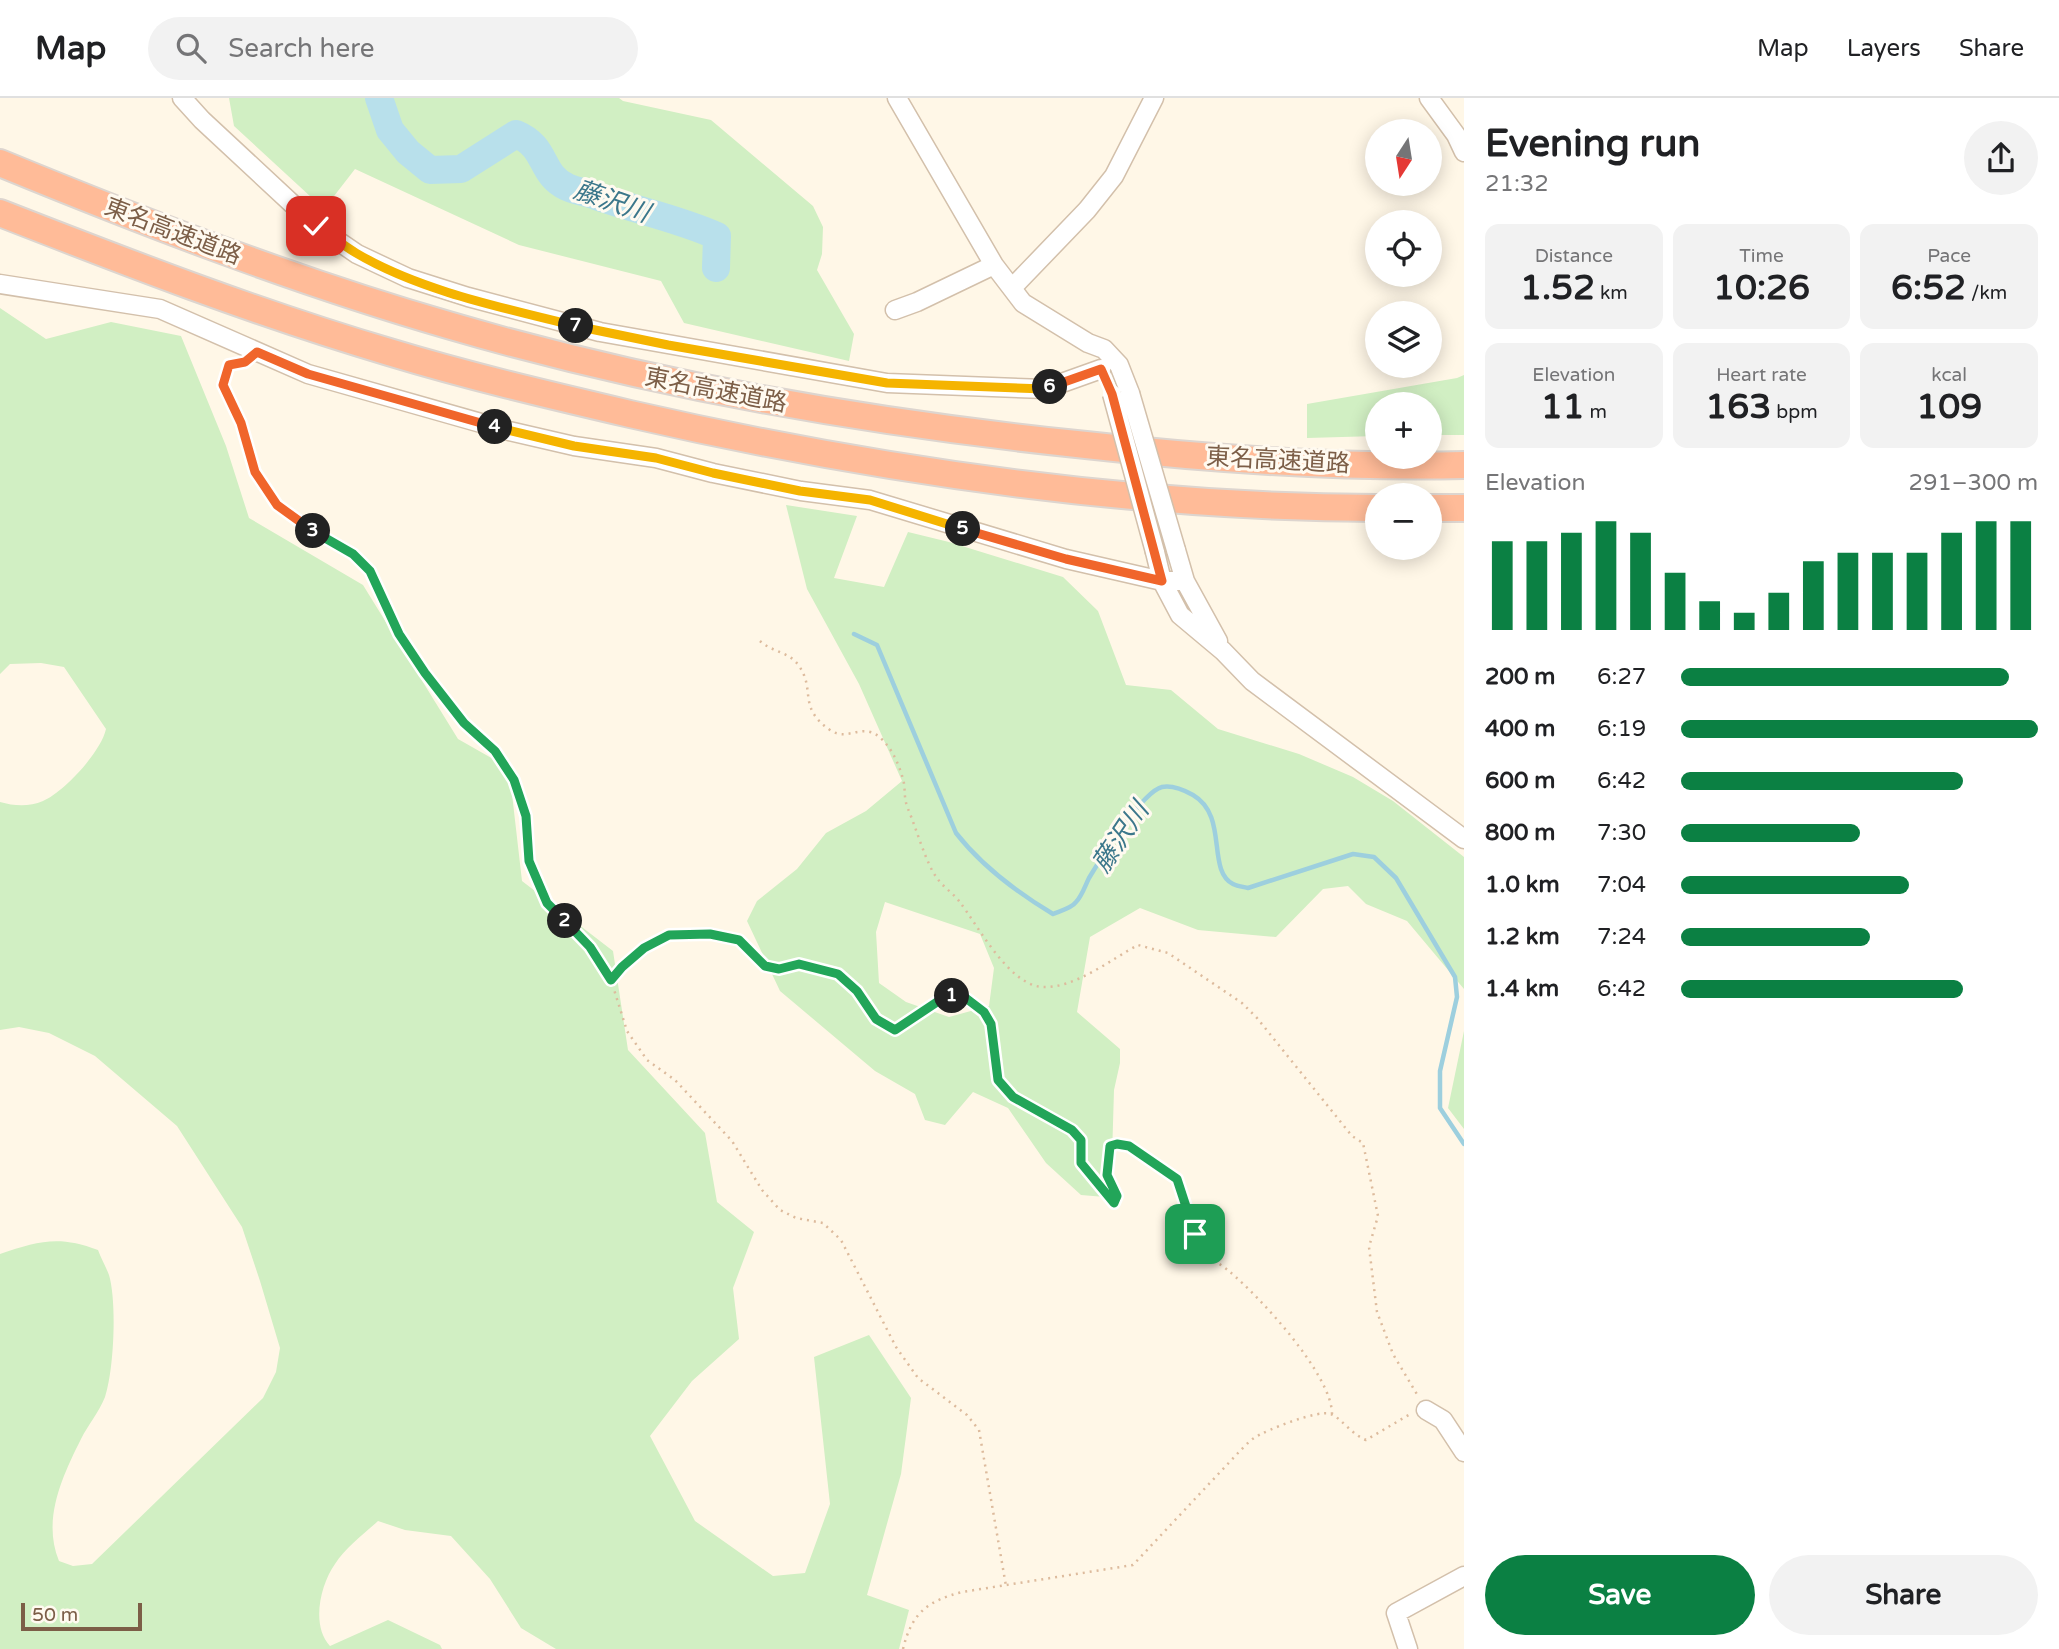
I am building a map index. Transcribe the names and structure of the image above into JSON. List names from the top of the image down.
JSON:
{
  "streets": {
    "highway": ["東名高速道路"]
  },
  "water": ["藤沢川"],
  "scale_bar": "50 m",
  "north": "bottom",
  "page": {
    "header": "Map",
    "search": "Search here",
    "nav": ["Map", "Layers", "Share"],
    "heading": ["Evening run", "21:32"],
    "map_buttons": ["+", "−"],
    "stats": [
      ["Distance", "1.52 km"],
      ["Time", "10:26"],
      ["Pace", "6:52 /km"],
      ["Elevation", "11 m"],
      ["Heart rate", "163 bpm"],
      ["kcal", "109"]
    ],
    "pins": [
      "7",
      "6",
      "4",
      "5",
      "3",
      "2",
      "1"
    ],
    "chart": ["Elevation", "291–300 m"],
    "list": [
      {
        "name": "200 m",
        "note": "6:27"
      },
      {
        "name": "400 m",
        "note": "6:19"
      },
      {
        "name": "600 m",
        "note": "6:42"
      },
      {
        "name": "800 m",
        "note": "7:30"
      },
      {
        "name": "1.0 km",
        "note": "7:04"
      },
      {
        "name": "1.2 km",
        "note": "7:24"
      },
      {
        "name": "1.4 km",
        "note": "6:42"
      }
    ],
    "buttons": ["Save", "Share"],
    "scale": "50 m"
  }
}
